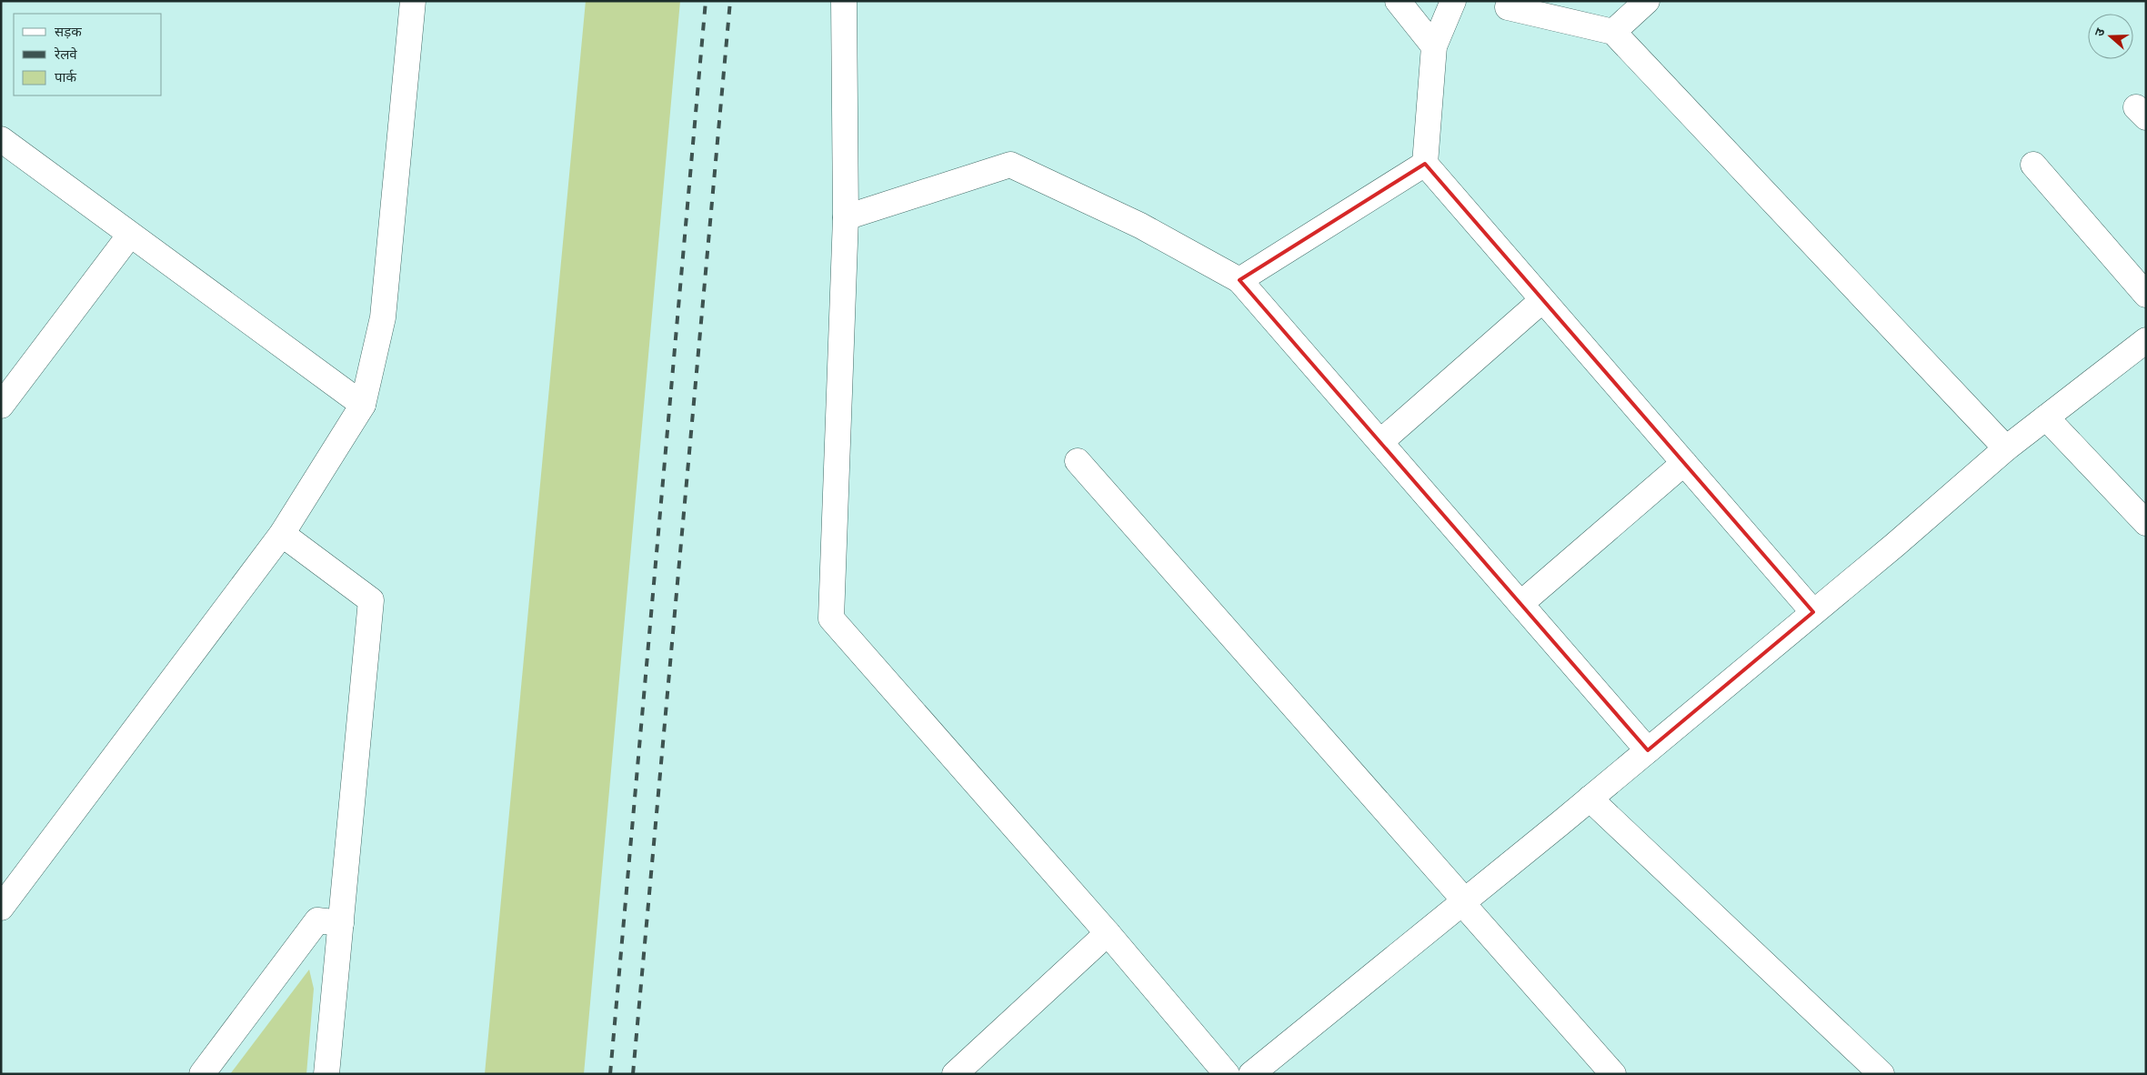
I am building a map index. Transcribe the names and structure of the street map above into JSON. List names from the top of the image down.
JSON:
{
  "legend": ["सड़क", "रेलवे", "पार्क"],
  "north": "left"
}
